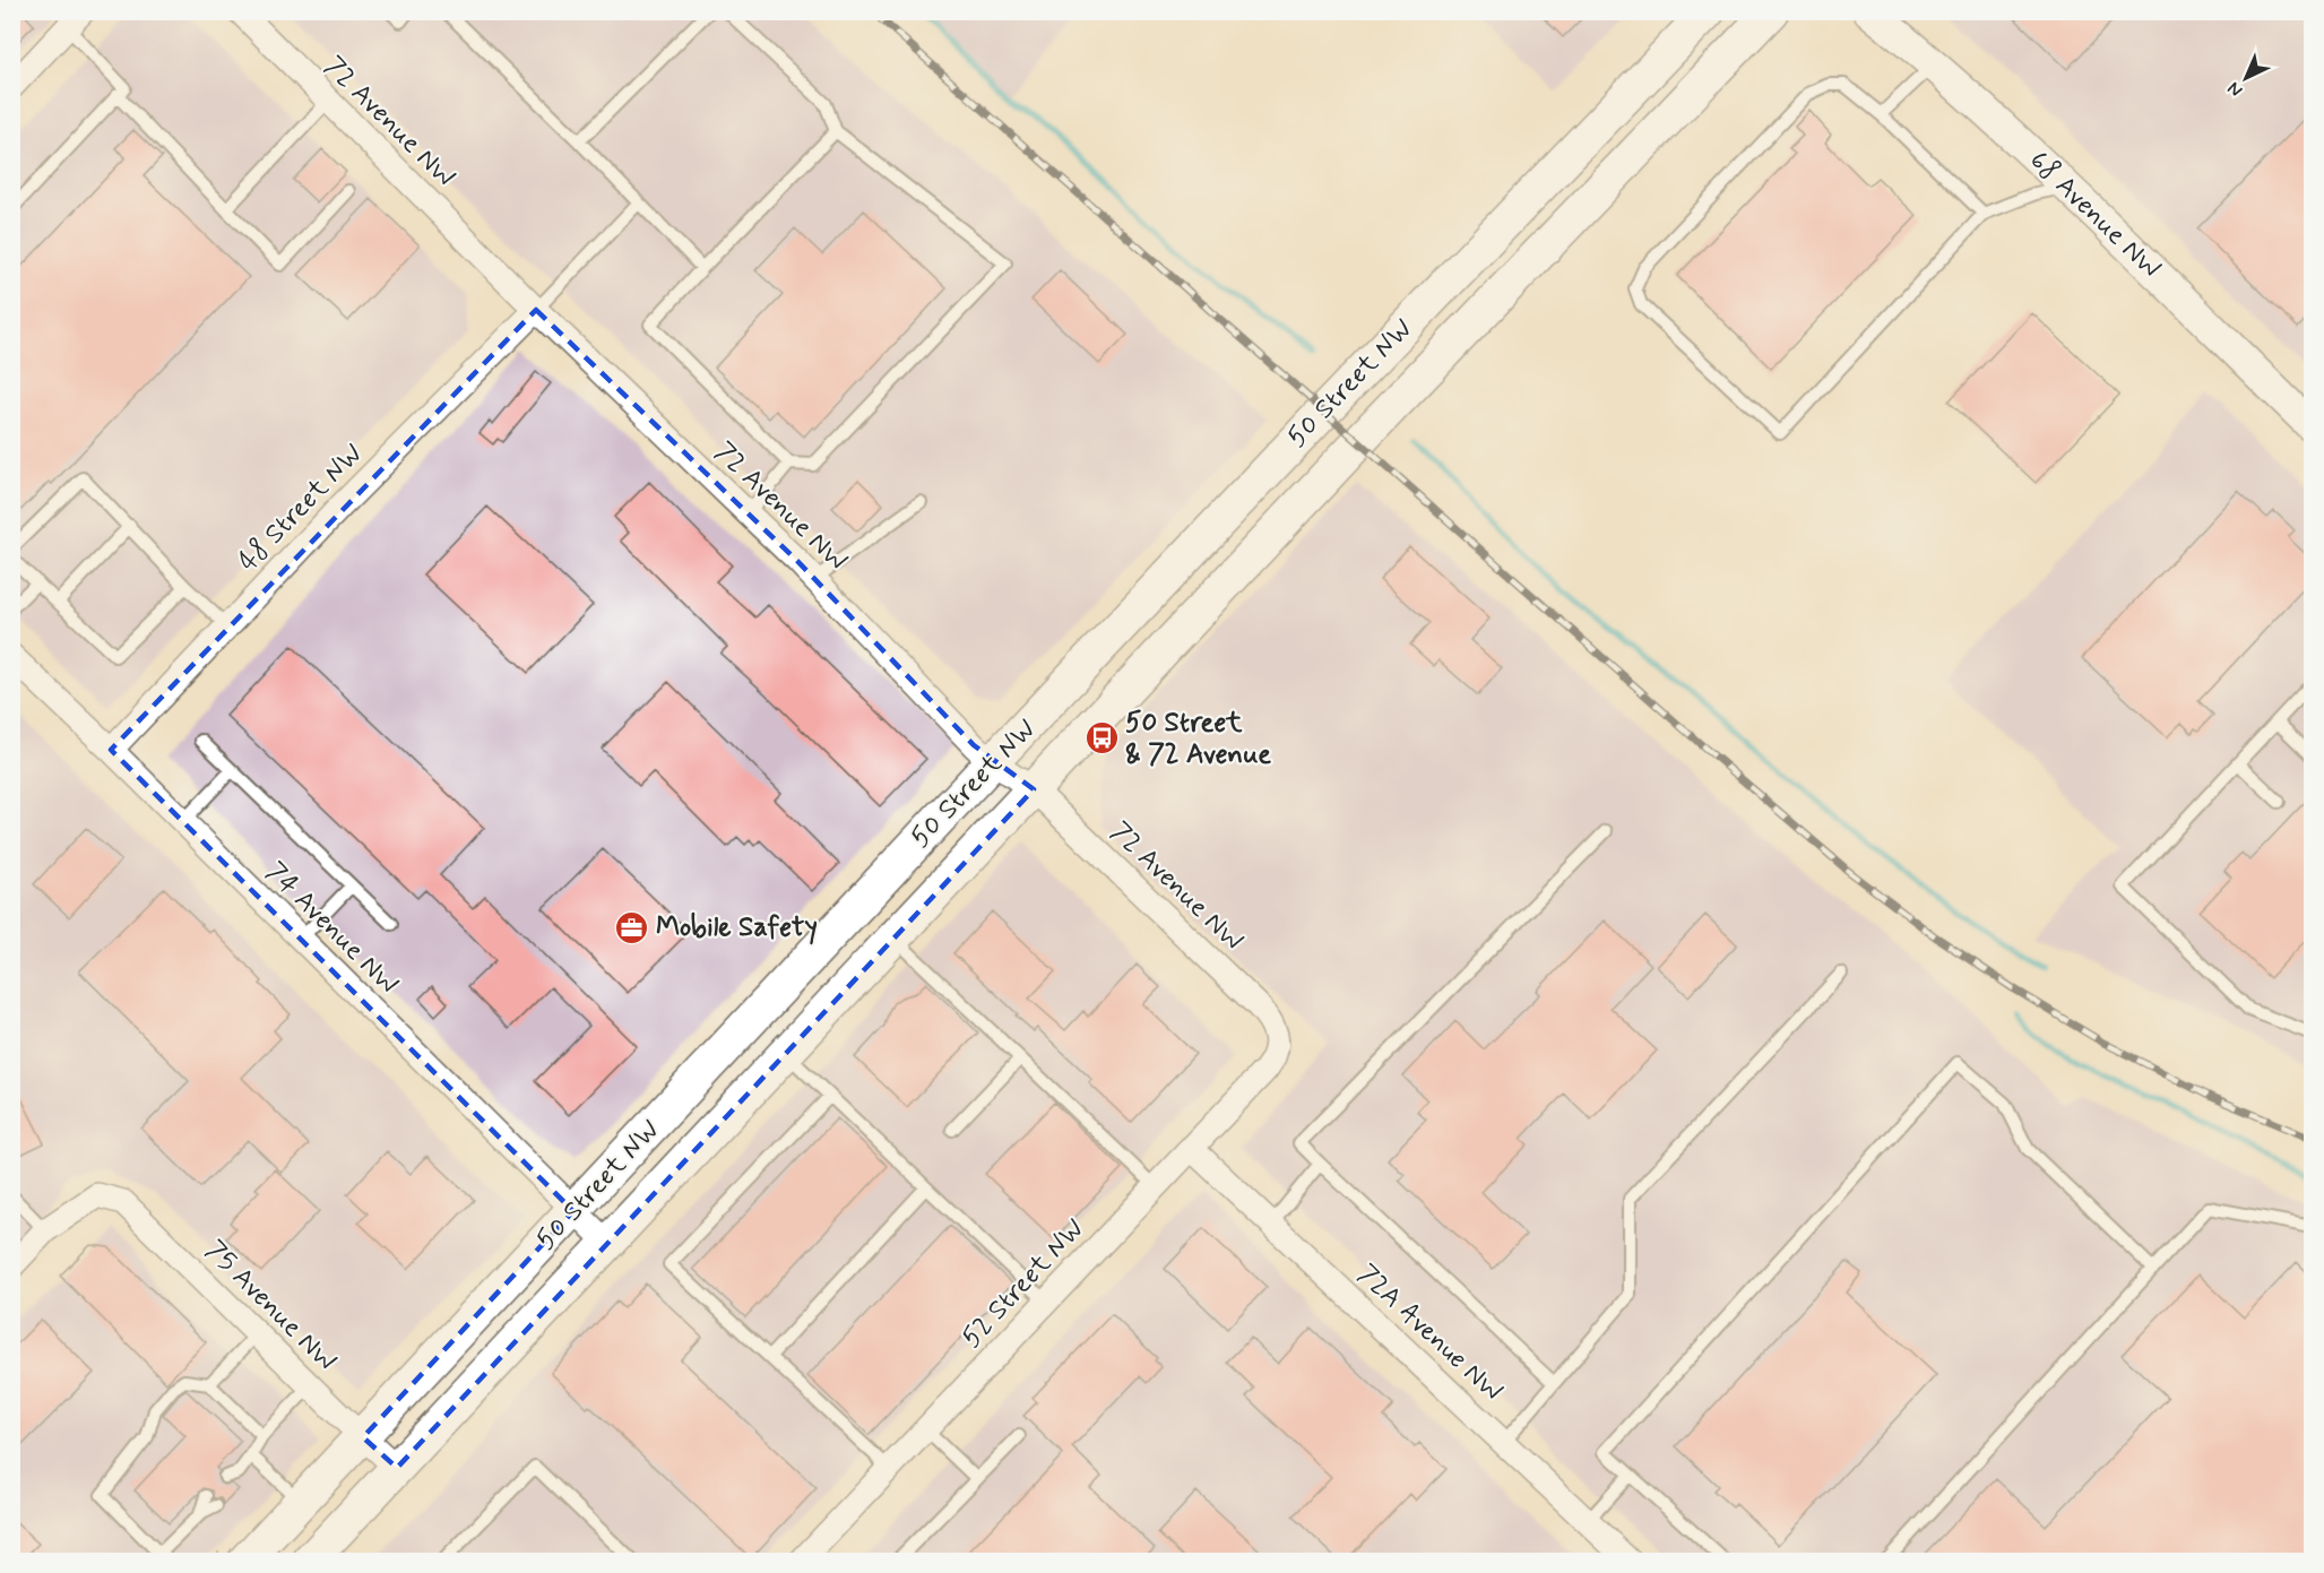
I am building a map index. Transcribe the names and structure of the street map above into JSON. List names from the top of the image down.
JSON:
{
  "streets": {
    "main road": ["50 Street NW"],
    "street": [
      "72 Avenue NW",
      "68 Avenue NW",
      "48 Street NW",
      "74 Avenue NW",
      "52 Street NW",
      "75 Avenue NW",
      "72A Avenue NW"
    ]
  },
  "crossings": [
    ["72 Avenue NW", "50 Street NW"],
    ["72 Avenue NW", "48 Street NW"],
    ["72 Avenue NW", "52 Street NW"],
    ["50 Street NW", "74 Avenue NW"],
    ["50 Street NW", "75 Avenue NW"],
    ["48 Street NW", "74 Avenue NW"],
    ["52 Street NW", "72A Avenue NW"]
  ],
  "places": {
    "bus stop": ["50 Street & 72 Avenue"],
    "office": ["Mobile Safety"]
  },
  "north": "bottom left"
}
